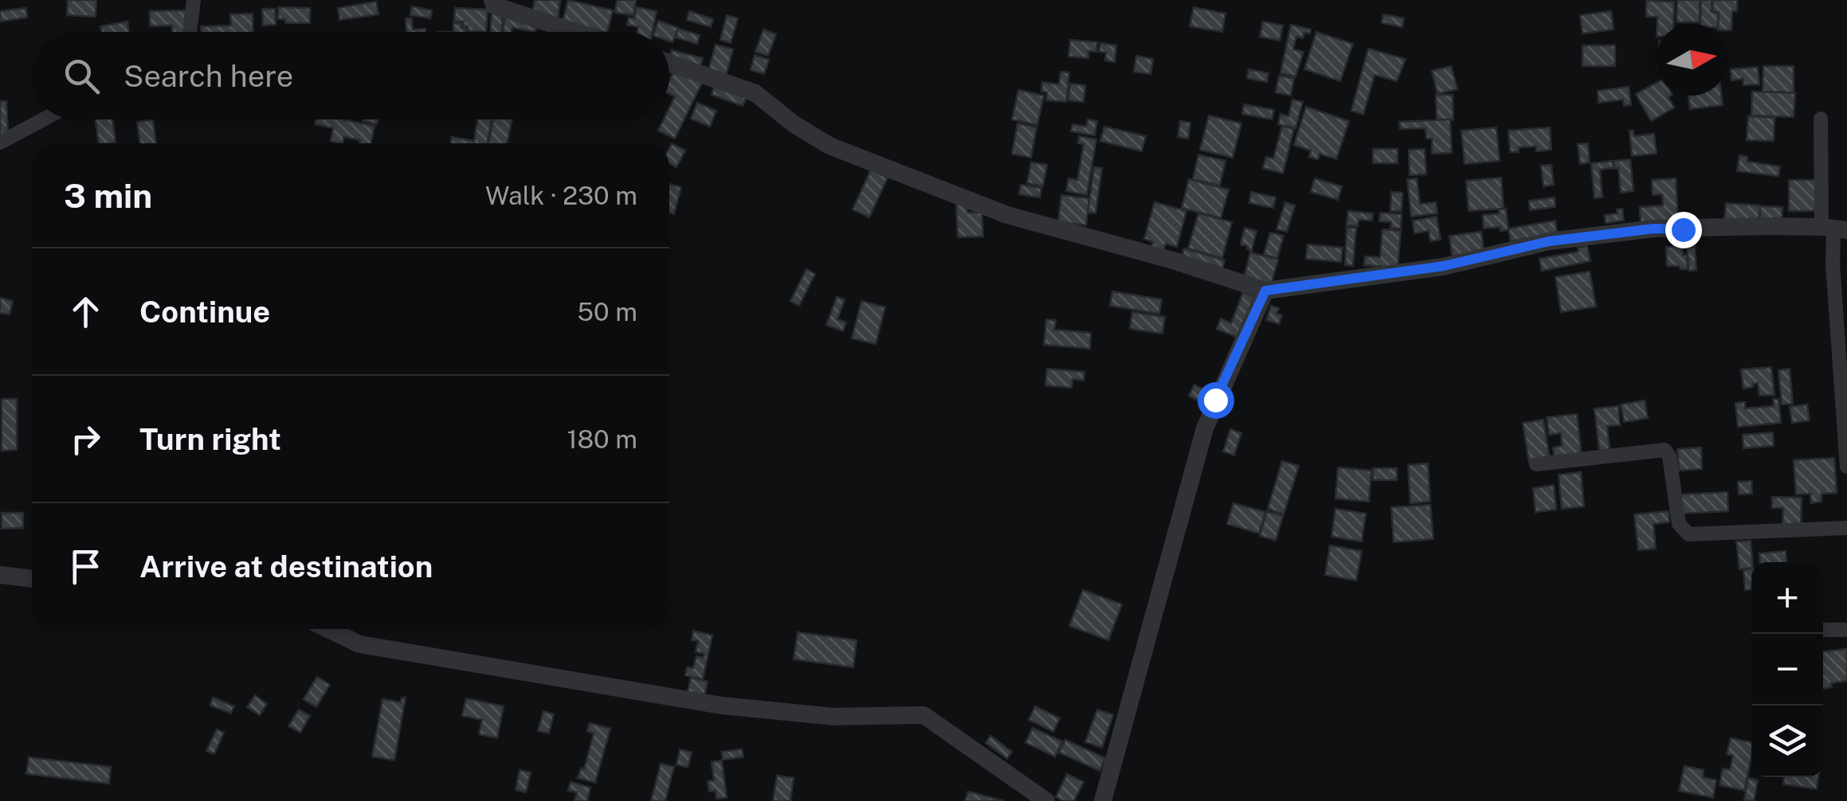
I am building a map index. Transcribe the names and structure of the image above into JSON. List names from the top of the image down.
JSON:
{
  "north": "right",
  "page": {
    "search": "Search here",
    "heading": ["3 min", "Walk · 230 m"],
    "list": [
      ["Continue", "50 m"],
      ["Turn right", "180 m"],
      "Arrive at destination"
    ],
    "map_buttons": ["+", "−"]
  }
}
